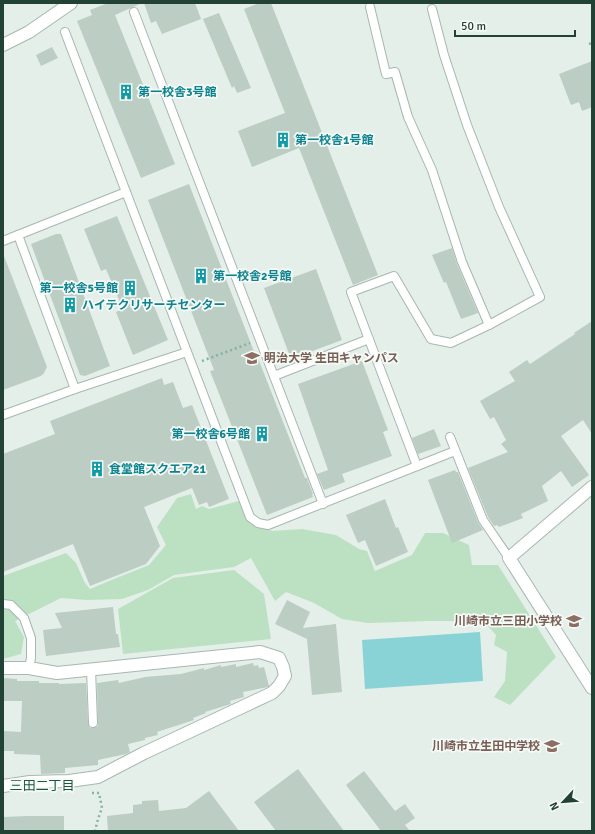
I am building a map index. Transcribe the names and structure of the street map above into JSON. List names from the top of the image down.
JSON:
{
  "districts": ["三田二丁目"],
  "places": {
    "building": [
      "第一校舎3号館",
      "第一校舎1号館",
      "第一校舎2号館",
      "第一校舎5号館",
      "ハイテクリサーチセンター",
      "第一校舎6号館",
      "食堂館スクエア21"
    ],
    "school or university": ["明治大学 生田キャンパス", "川崎市立三田小学校", "川崎市立生田中学校"]
  },
  "scale_bar": "50 m",
  "north": "bottom left"
}
